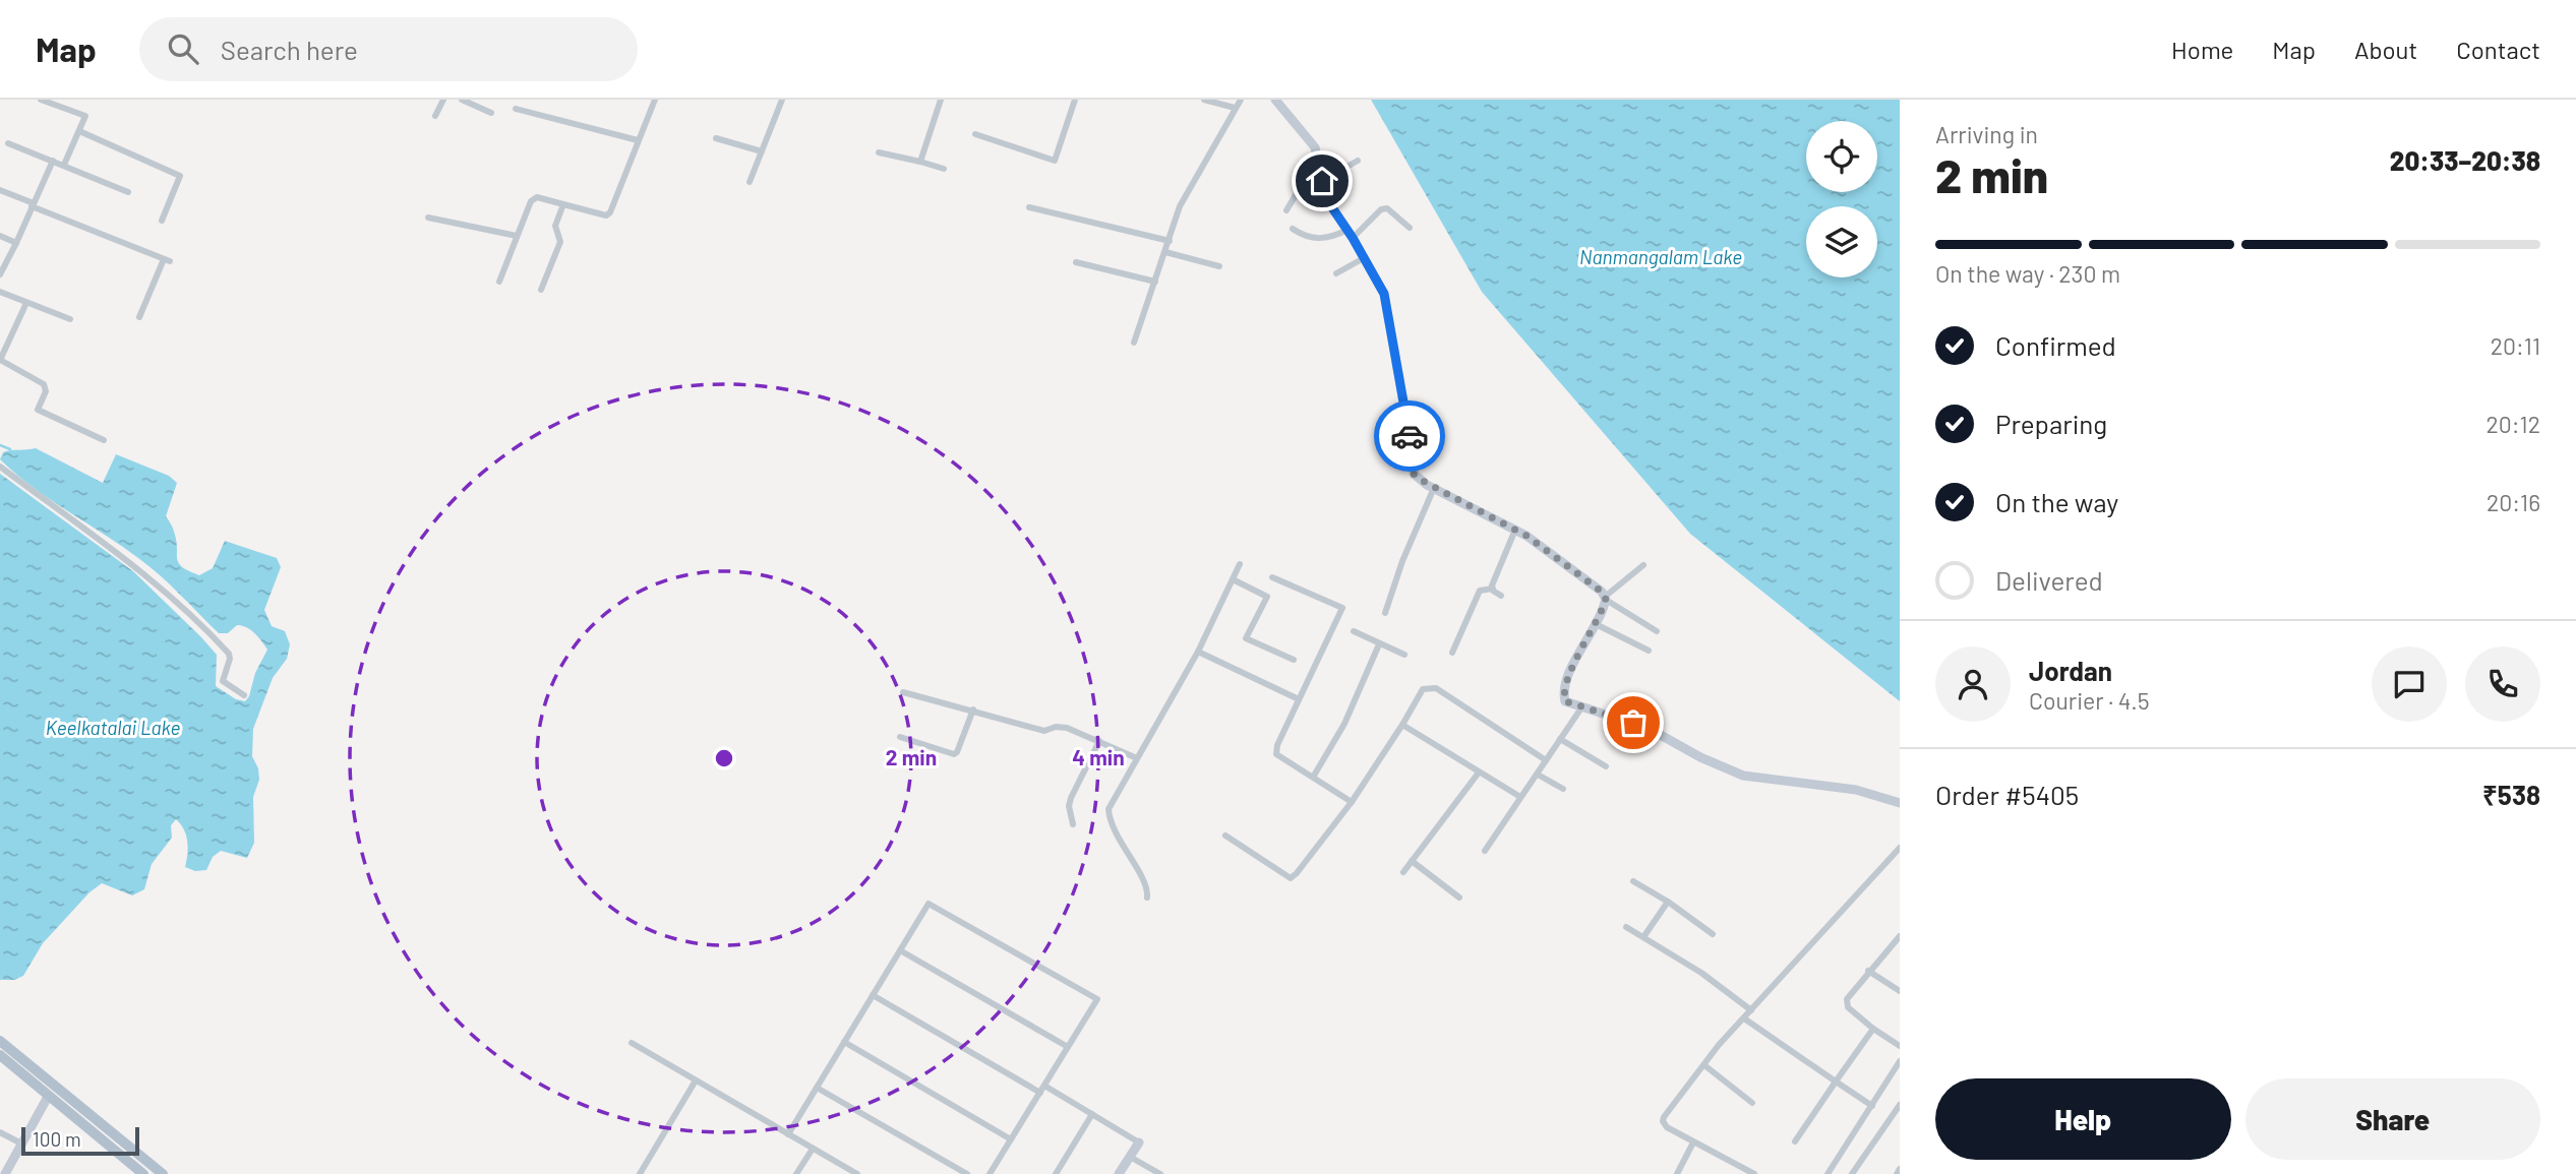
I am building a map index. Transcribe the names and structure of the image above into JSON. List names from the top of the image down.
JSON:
{
  "water": ["Nanmangalam Lake", "Keelkatalai Lake"],
  "scale_bar": "100 m",
  "page": {
    "header": "Map",
    "search": "Search here",
    "nav": [
      "Home",
      "Map",
      "About",
      "Contact"
    ],
    "heading": ["2 min", "Arriving in", "20:33–20:38"],
    "panel": [
      "Jordan",
      "Courier · 4.5",
      "Order #5405",
      "₹538"
    ],
    "bar": "On the way · 230 m",
    "list": [
      ["Confirmed", "20:11"],
      ["Preparing", "20:12"],
      ["On the way", "20:16"],
      "Delivered"
    ],
    "buttons": ["Help", "Share"],
    "scale": "100 m"
  },
  "rings": ["2 min", "4 min"]
}
